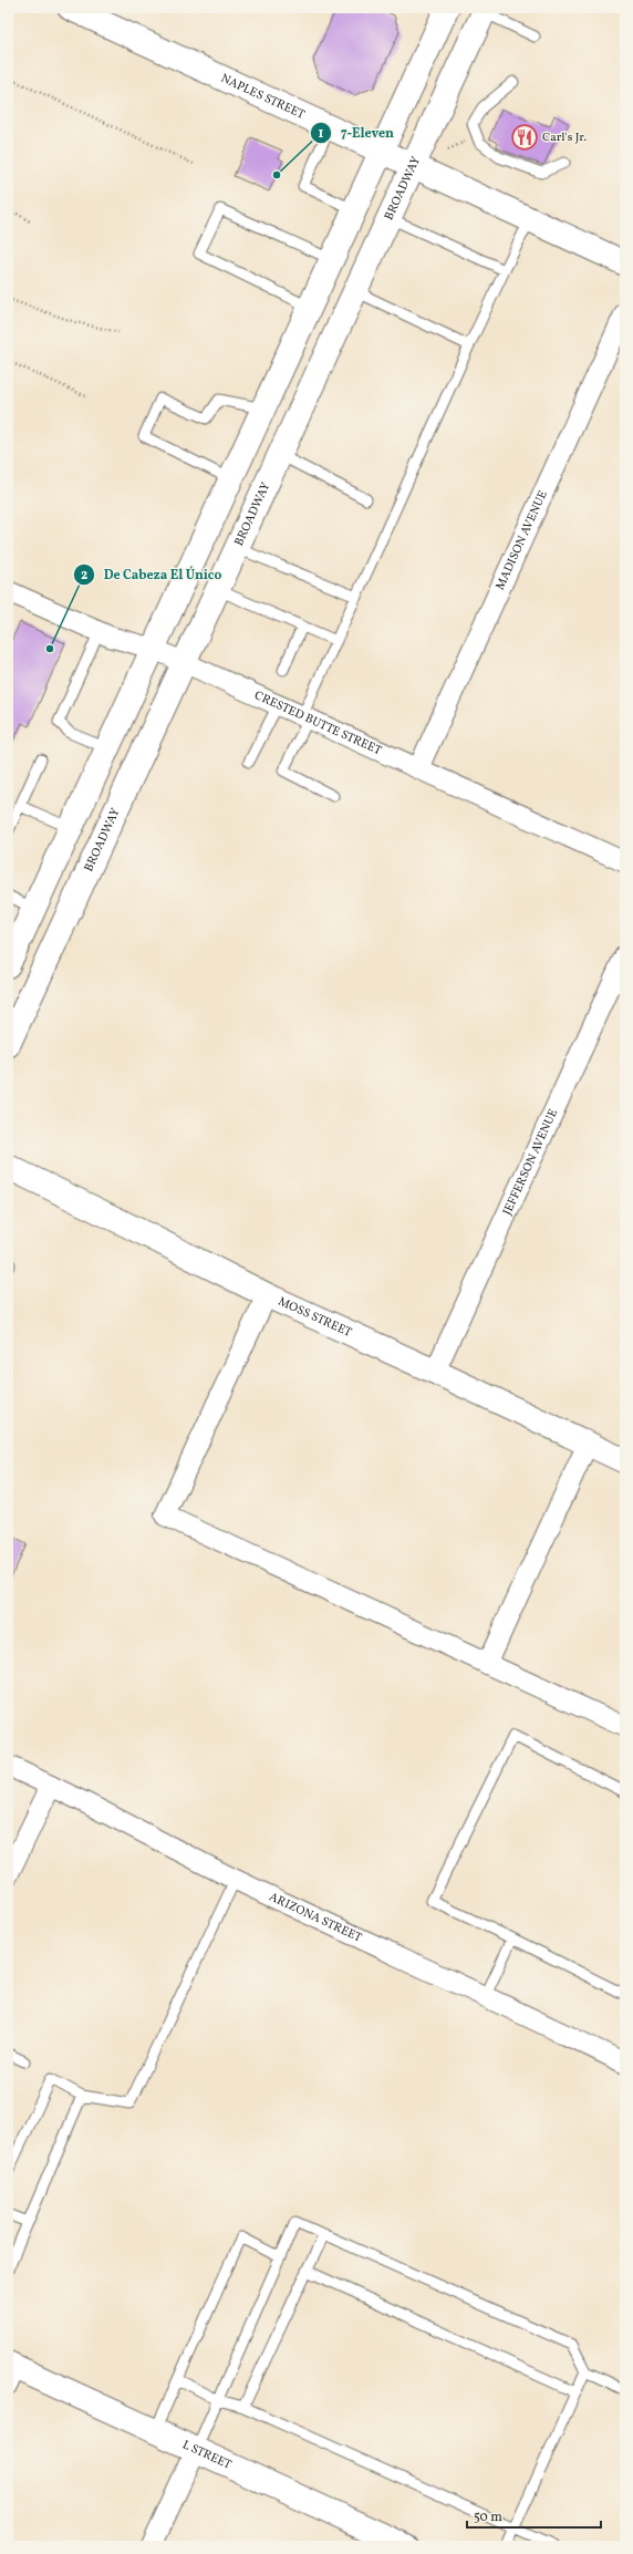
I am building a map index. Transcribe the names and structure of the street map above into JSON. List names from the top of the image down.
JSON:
{
  "streets": {
    "main road": [
      "NAPLES STREET",
      "BROADWAY",
      "MOSS STREET",
      "L STREET"
    ],
    "street": [
      "MADISON AVENUE",
      "CRESTED BUTTE STREET",
      "JEFFERSON AVENUE",
      "ARIZONA STREET"
    ]
  },
  "crossings": [
    ["NAPLES STREET", "BROADWAY"],
    ["BROADWAY", "CRESTED BUTTE STREET"],
    ["MADISON AVENUE", "CRESTED BUTTE STREET"],
    ["JEFFERSON AVENUE", "MOSS STREET"]
  ],
  "places": {
    "restaurant": ["Carl's Jr."],
    "other": ["7-Eleven", "De Cabeza El Único"]
  },
  "scale_bar": "50 m"
}
